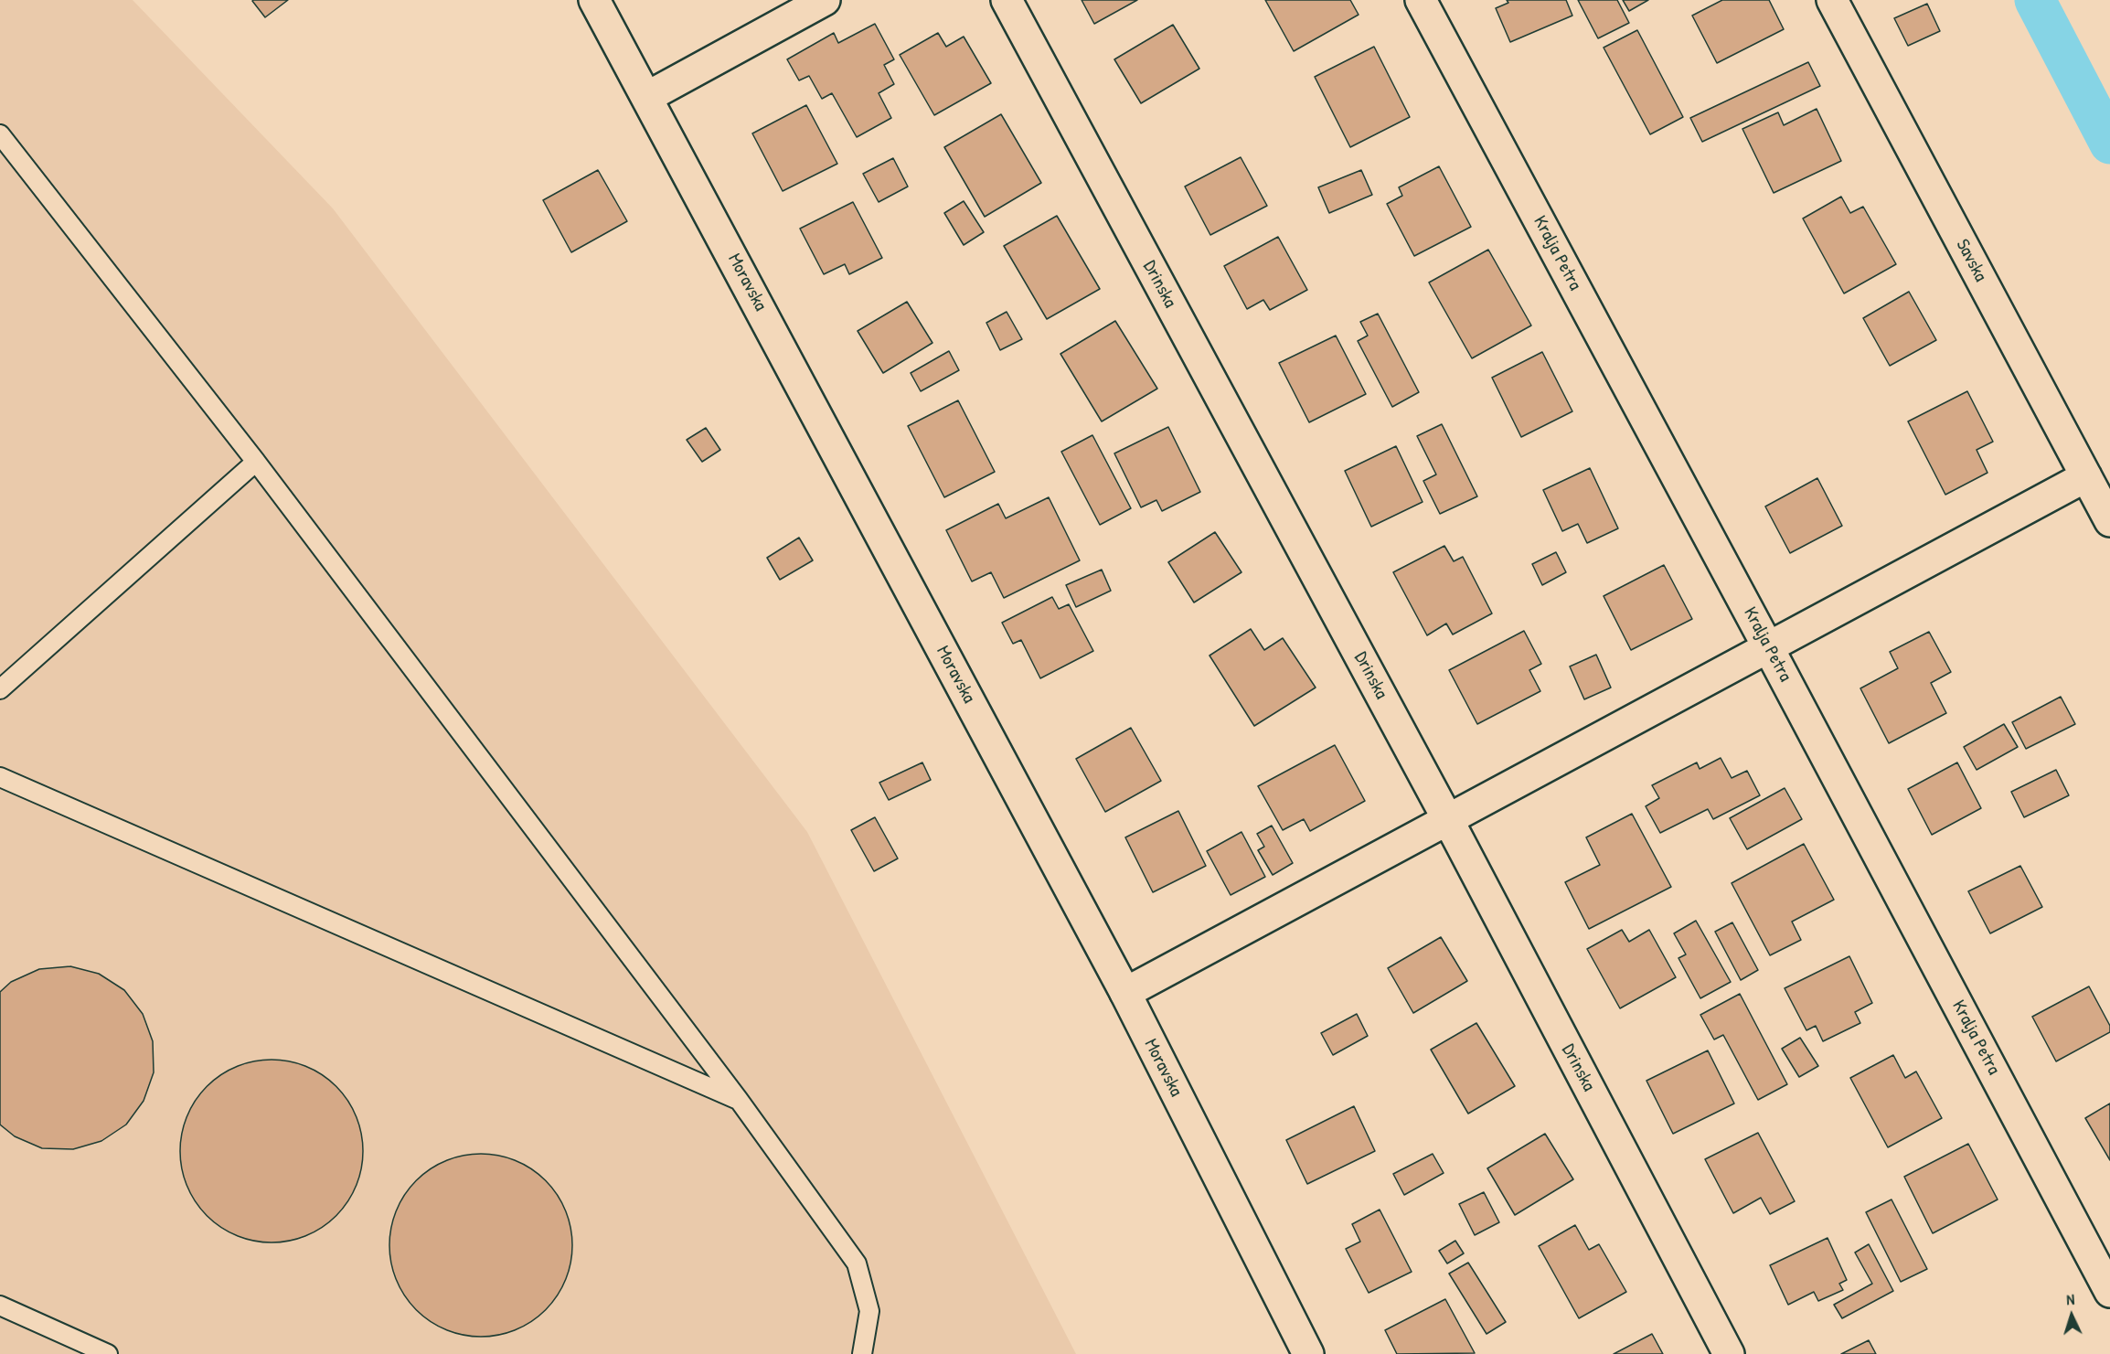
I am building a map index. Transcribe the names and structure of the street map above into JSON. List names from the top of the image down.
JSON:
{
  "streets": {
    "street": [
      "Kralja Petra",
      "Savska",
      "Moravska",
      "Drinska"
    ]
  },
  "north": "top"
}
